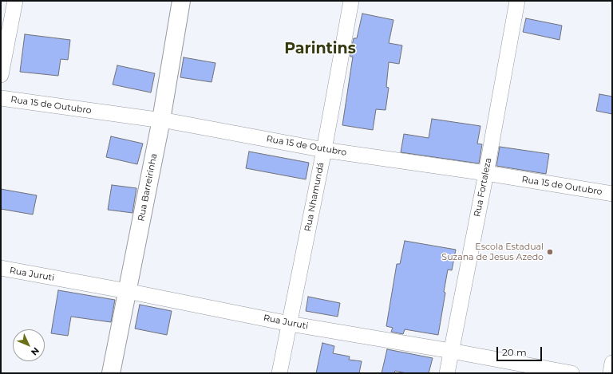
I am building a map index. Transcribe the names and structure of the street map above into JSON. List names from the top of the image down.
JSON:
{
  "streets": {
    "street": [
      "Rua 15 de Outubro",
      "Rua Barreirinha",
      "Rua Fortaleza",
      "Rua Nhamundá",
      "Rua Juruti"
    ]
  },
  "crossings": [
    ["Rua 15 de Outubro", "Rua Barreirinha"],
    ["Rua 15 de Outubro", "Rua Fortaleza"],
    ["Rua 15 de Outubro", "Rua Nhamundá"],
    ["Rua Barreirinha", "Rua Juruti"],
    ["Rua Fortaleza", "Rua Juruti"],
    ["Rua Nhamundá", "Rua Juruti"]
  ],
  "districts": ["Parintins"],
  "places": ["Escola Estadual Suzana de Jesus Azedo"],
  "scale_bar": "20 m",
  "north": "bottom right"
}
